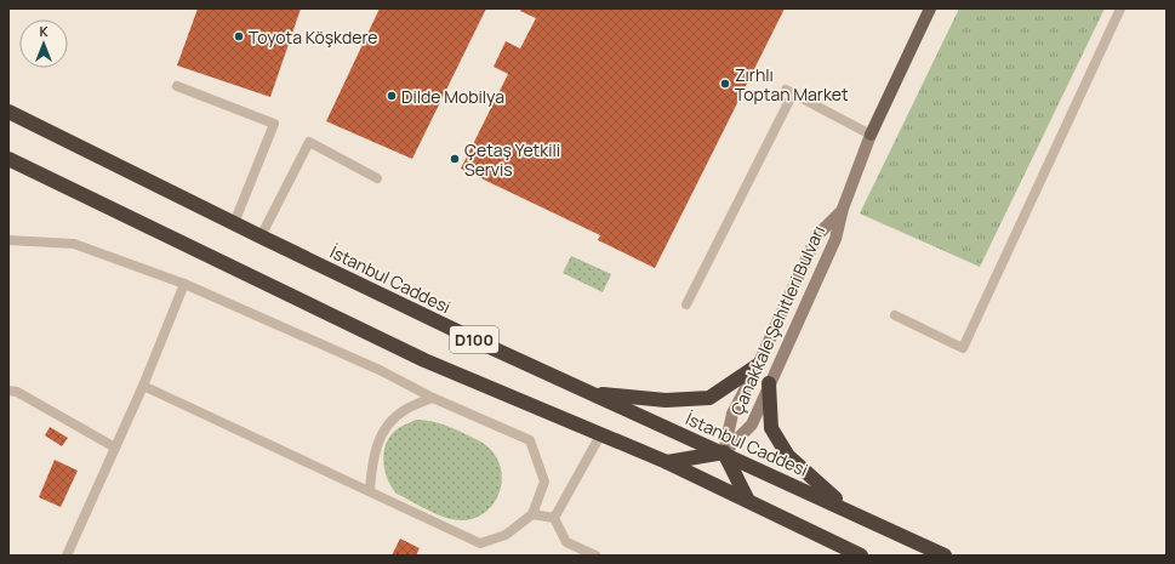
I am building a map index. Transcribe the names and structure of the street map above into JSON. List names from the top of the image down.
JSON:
{
  "streets": {
    "highway": ["İstanbul Caddesi", "D100"],
    "main road": ["Çanakkale Şehitleri Bulvarı"]
  },
  "crossings": [
    ["İstanbul Caddesi", "Çanakkale Şehitleri Bulvarı"]
  ],
  "places": [
    "Toyota Köşkdere",
    "Zırhlı Toptan Market",
    "Dilde Mobilya",
    "Çetaş Yetkili Servis"
  ],
  "north": "top"
}
